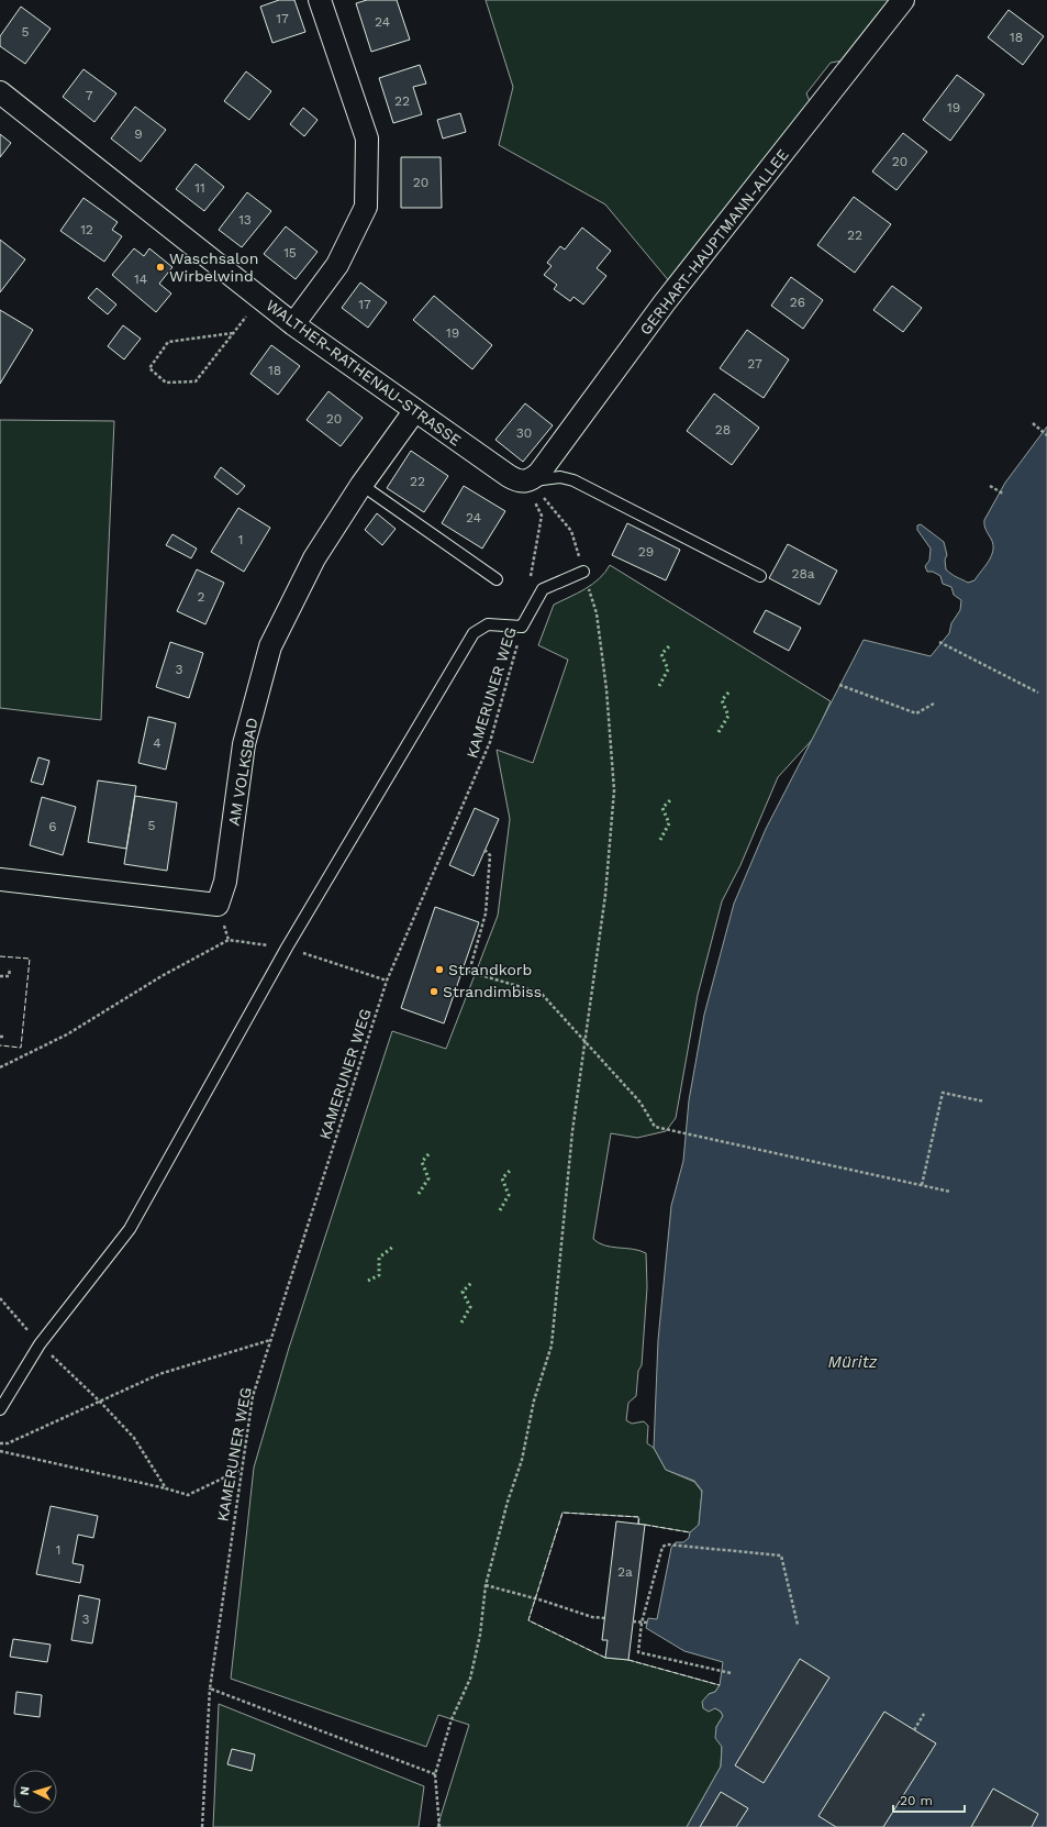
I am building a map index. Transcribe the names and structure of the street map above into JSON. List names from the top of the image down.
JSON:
{
  "streets": {
    "street": ["GERHART-HAUPTMANN-ALLEE", "WALTHER-RATHENAU-STRASSE", "AM VOLKSBAD"],
    "path": ["KAMERUNER WEG"]
  },
  "crossings": [
    ["GERHART-HAUPTMANN-ALLEE", "WALTHER-RATHENAU-STRASSE"],
    ["WALTHER-RATHENAU-STRASSE", "AM VOLKSBAD"]
  ],
  "water": ["Müritz"],
  "places": ["Waschsalon Wirbelwind", "Strandkorb", "Strandimbiss"],
  "house_numbers": [
    "17",
    "24",
    "5",
    "18",
    "7",
    "22",
    "19",
    "9",
    "20",
    "20",
    "11",
    "13",
    "12",
    "22",
    "15",
    "14",
    "26",
    "17",
    "19",
    "27",
    "18",
    "20",
    "28",
    "30",
    "22",
    "24",
    "1",
    "29",
    "28a",
    "2",
    "3",
    "4",
    "5",
    "6",
    "1",
    "2a",
    "3"
  ],
  "scale_bar": "20 m",
  "north": "left"
}
